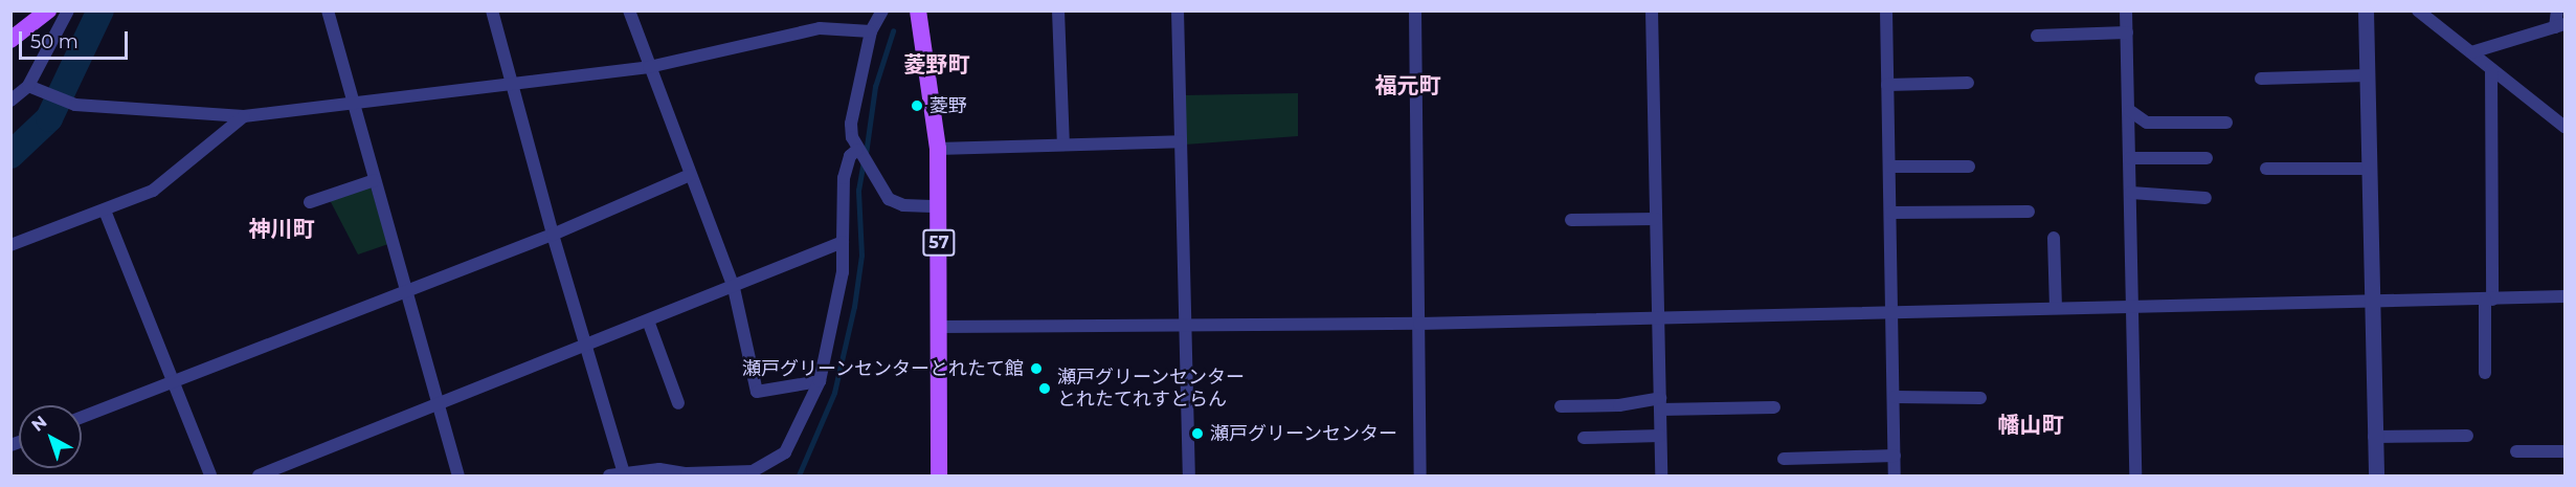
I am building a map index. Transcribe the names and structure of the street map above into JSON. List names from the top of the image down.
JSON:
{
  "streets": {
    "main road": ["57"]
  },
  "districts": [
    "菱野町",
    "福元町",
    "神川町",
    "幡山町"
  ],
  "places": [
    "菱野",
    "瀬戸グリーンセンターとれたて館",
    "瀬戸グリーンセンター とれたてれすとらん",
    "瀬戸グリーンセンター"
  ],
  "scale_bar": "50 m",
  "north": "top left"
}
